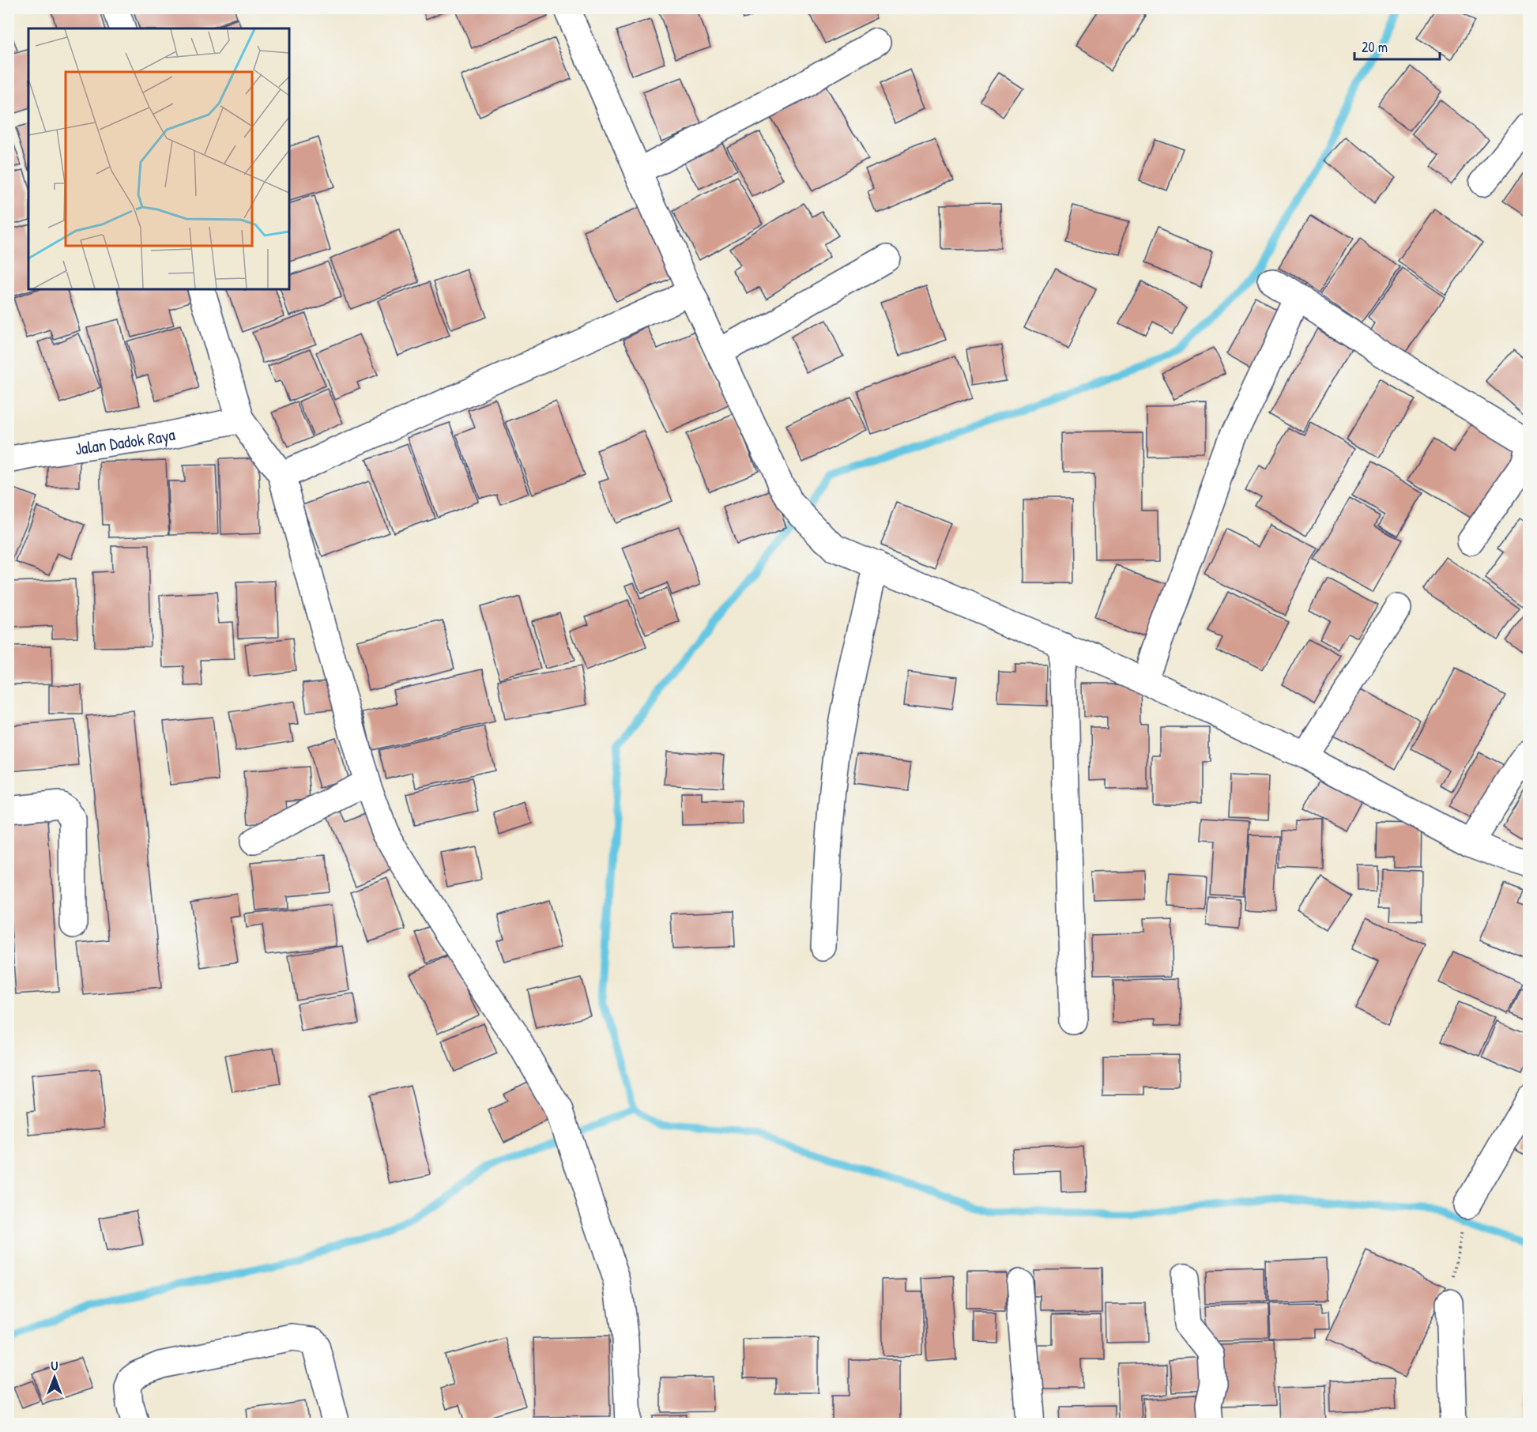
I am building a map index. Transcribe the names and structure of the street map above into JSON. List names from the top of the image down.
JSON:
{
  "streets": {
    "street": ["Jalan Dadok Raya"]
  },
  "scale_bar": "20 m",
  "north": "top"
}
